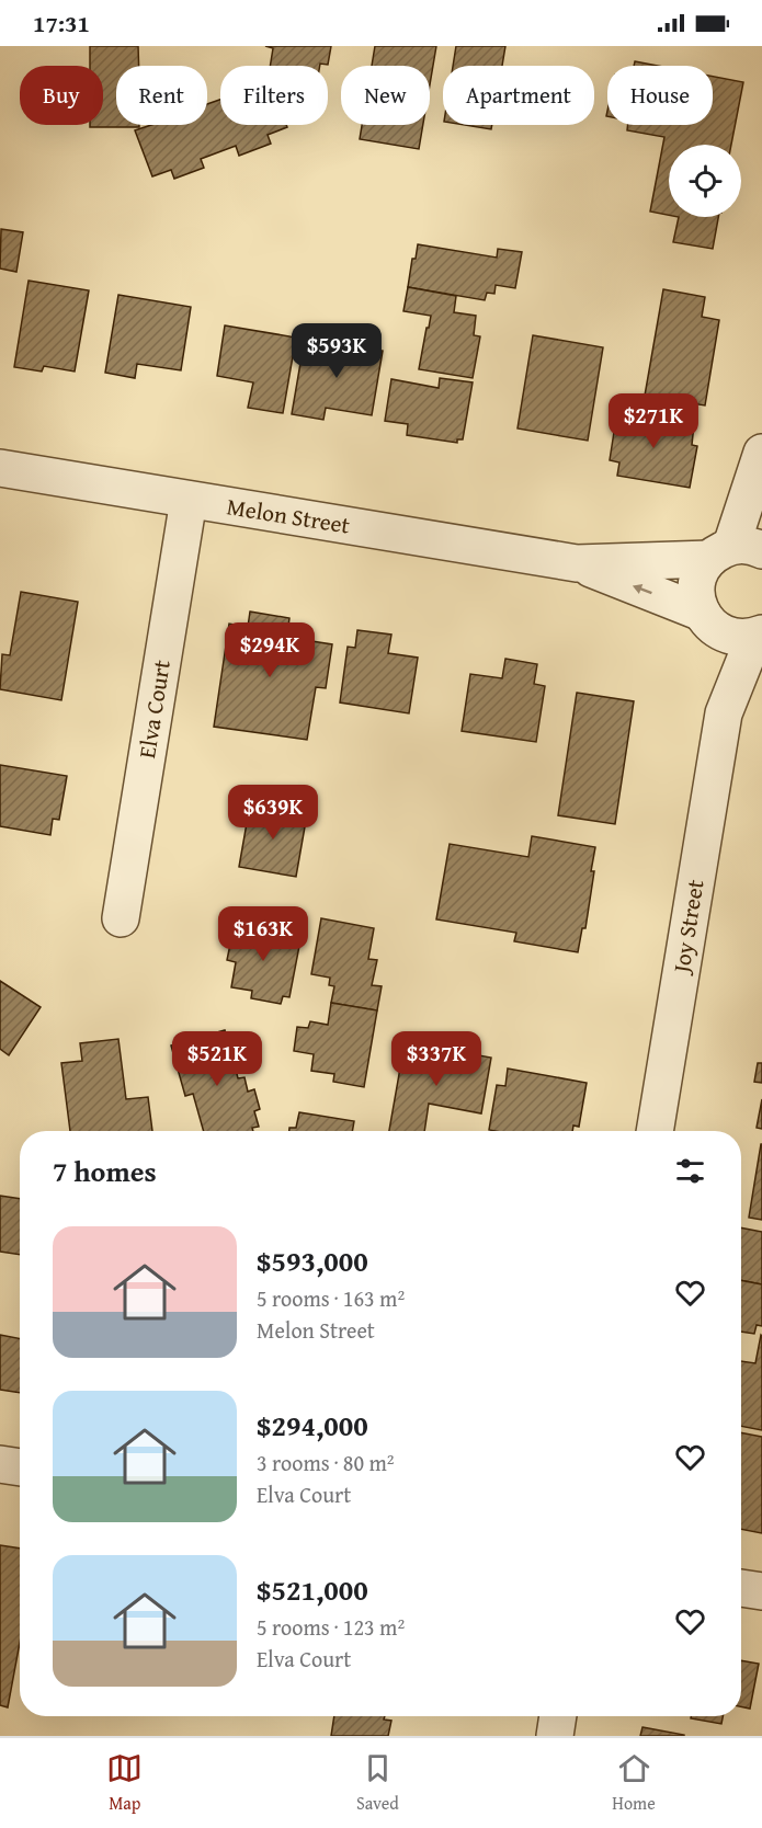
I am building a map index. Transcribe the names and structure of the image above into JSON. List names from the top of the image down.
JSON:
{
  "streets": {
    "street": ["Melon Street", "Elva Court", "Joy Street"]
  },
  "crossings": [
    ["Melon Street", "Elva Court"],
    ["Melon Street", "Joy Street"]
  ],
  "page": {
    "status": "17:31",
    "chip": [
      "Buy",
      "Rent",
      "Filters",
      "New",
      "Apartment",
      "House"
    ],
    "price": [
      "$593K",
      "$271K",
      "$294K",
      "$639K",
      "$163K",
      "$521K",
      "$337K"
    ],
    "heading": "7 homes",
    "list": [
      {
        "name": "$593,000",
        "note": "5 rooms · 163 m² · Melon Street"
      },
      {
        "name": "$294,000",
        "note": "3 rooms · 80 m² · Elva Court"
      },
      {
        "name": "$521,000",
        "note": "5 rooms · 123 m² · Elva Court"
      }
    ],
    "tabs": ["Map", "Saved", "Home"]
  }
}
